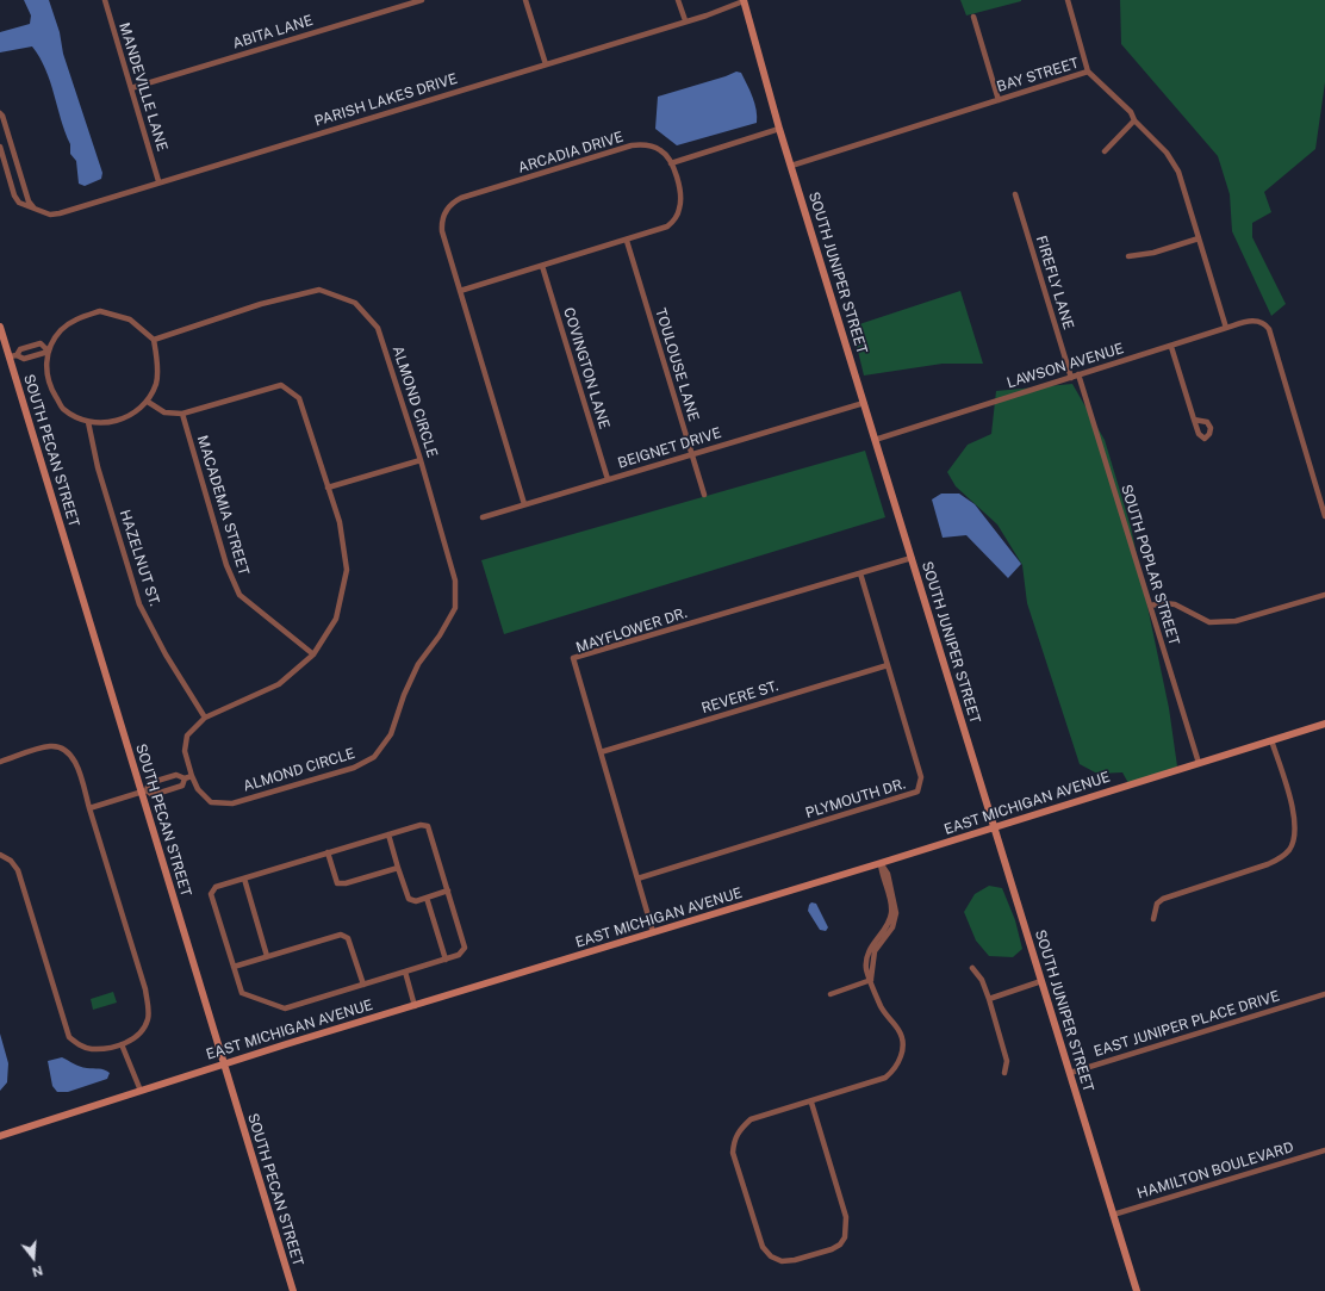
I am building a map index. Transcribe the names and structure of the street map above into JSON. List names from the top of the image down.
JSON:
{
  "streets": {
    "street": [
      "ABITA LANE",
      "BAY STREET",
      "MANDEVILLE LANE",
      "PARISH LAKES DRIVE",
      "ARCADIA DRIVE",
      "SOUTH JUNIPER STREET",
      "FIREFLY LANE",
      "TOULOUSE LANE",
      "LAWSON AVENUE",
      "COVINGTON LANE",
      "ALMOND CIRCLE",
      "BEIGNET DRIVE",
      "SOUTH PECAN STREET",
      "MACADEMIA STREET",
      "HAZELNUT ST.",
      "SOUTH POPLAR STREET",
      "MAYFLOWER DR.",
      "REVERE ST.",
      "PLYMOUTH DR.",
      "EAST MICHIGAN AVENUE",
      "EAST JUNIPER PLACE DRIVE",
      "HAMILTON BOULEVARD"
    ]
  },
  "crossings": [
    ["ABITA LANE", "MANDEVILLE LANE"],
    ["BAY STREET", "SOUTH JUNIPER STREET"],
    ["BAY STREET", "LAWSON AVENUE"],
    ["MANDEVILLE LANE", "PARISH LAKES DRIVE"],
    ["PARISH LAKES DRIVE", "SOUTH JUNIPER STREET"],
    ["ARCADIA DRIVE", "TOULOUSE LANE"],
    ["ARCADIA DRIVE", "COVINGTON LANE"],
    ["ARCADIA DRIVE", "BEIGNET DRIVE"],
    ["SOUTH JUNIPER STREET", "LAWSON AVENUE"],
    ["SOUTH JUNIPER STREET", "BEIGNET DRIVE"],
    ["SOUTH JUNIPER STREET", "MAYFLOWER DR."],
    ["SOUTH JUNIPER STREET", "EAST MICHIGAN AVENUE"],
    ["SOUTH JUNIPER STREET", "EAST JUNIPER PLACE DRIVE"],
    ["SOUTH JUNIPER STREET", "HAMILTON BOULEVARD"],
    ["FIREFLY LANE", "LAWSON AVENUE"],
    ["TOULOUSE LANE", "BEIGNET DRIVE"],
    ["LAWSON AVENUE", "SOUTH POPLAR STREET"],
    ["COVINGTON LANE", "BEIGNET DRIVE"],
    ["ALMOND CIRCLE", "MACADEMIA STREET"],
    ["ALMOND CIRCLE", "HAZELNUT ST."],
    ["SOUTH PECAN STREET", "EAST MICHIGAN AVENUE"],
    ["SOUTH POPLAR STREET", "EAST MICHIGAN AVENUE"],
    ["MAYFLOWER DR.", "REVERE ST."],
    ["MAYFLOWER DR.", "PLYMOUTH DR."],
    ["MAYFLOWER DR.", "EAST MICHIGAN AVENUE"],
    ["REVERE ST.", "PLYMOUTH DR."]
  ],
  "north": "bottom"
}
